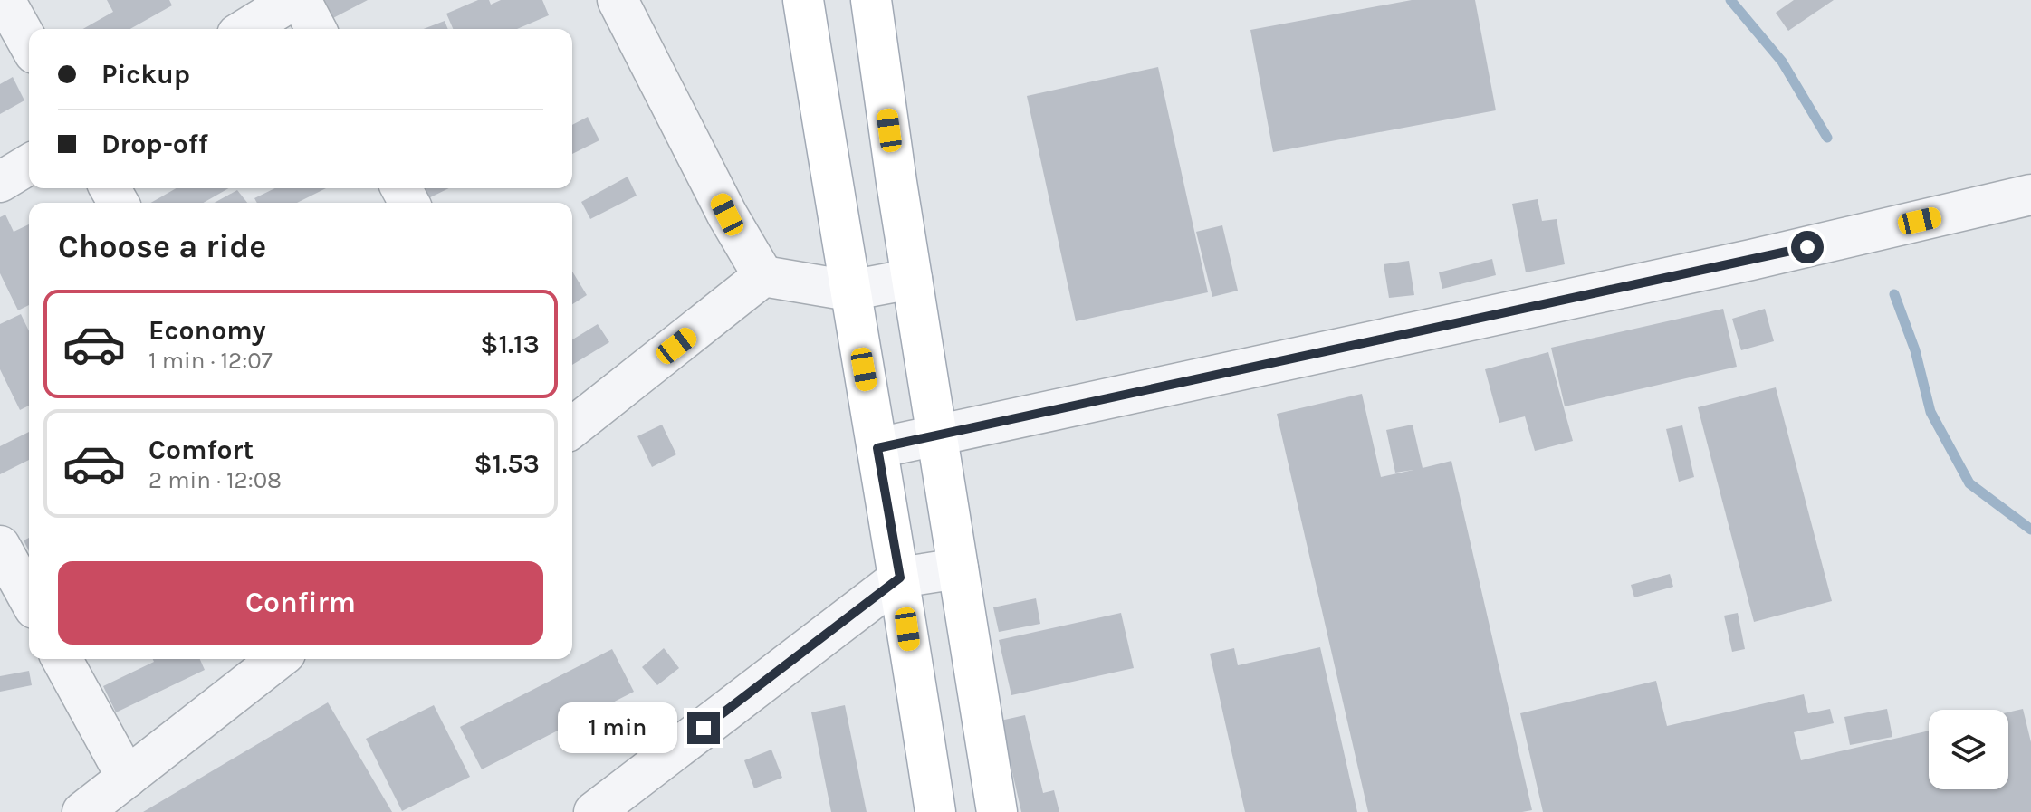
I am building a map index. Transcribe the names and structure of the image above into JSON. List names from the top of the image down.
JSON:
{
  "page": {
    "banner": ["Pickup", "Drop-off"],
    "heading": "Choose a ride",
    "list": [
      {
        "name": "Economy",
        "note": "1 min · 12:07",
        "value": "$1.13"
      },
      {
        "name": "Comfort",
        "note": "2 min · 12:08",
        "value": "$1.53"
      }
    ],
    "buttons": "Confirm",
    "bubble": "1 min"
  }
}
